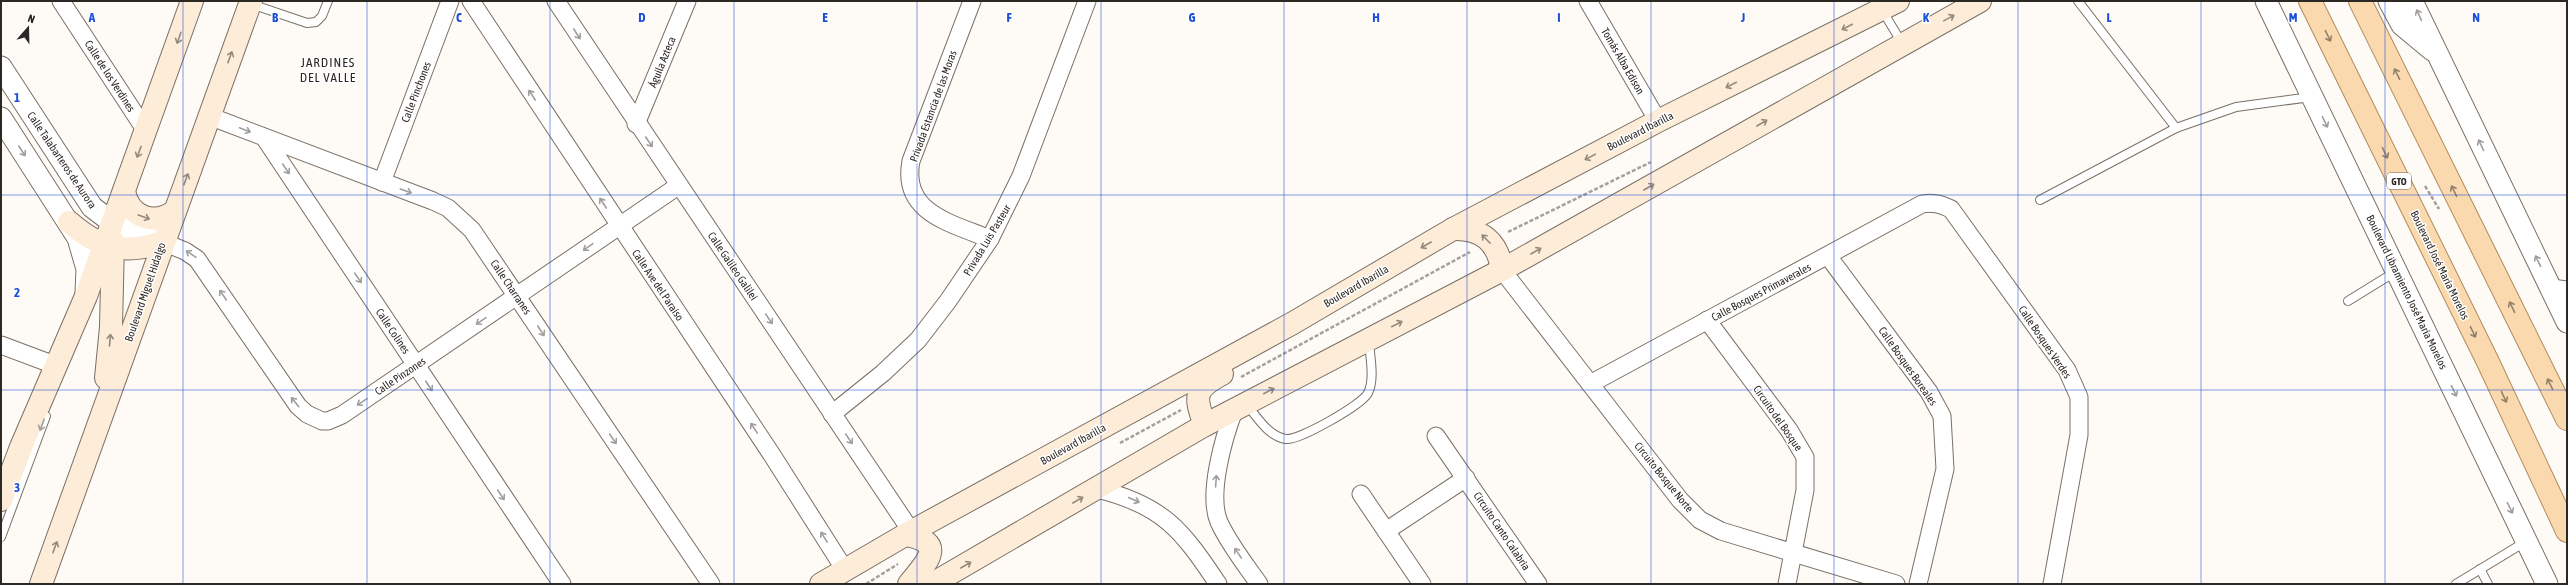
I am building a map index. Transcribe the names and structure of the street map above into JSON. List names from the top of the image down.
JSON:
{
  "streets": {
    "main road": [
      "Boulevard Ibarilla",
      "GTO",
      "Boulevard José María Morelos",
      "Boulevard Miguel Hidalgo"
    ],
    "street": [
      "Tomás Alba Edison",
      "Águila Azteca",
      "Calle de los Verdines",
      "Calle Pinchones",
      "Privada Estancia de las Moras",
      "Calle Talabarteros de Aurora",
      "Privada Luis Pasteur",
      "Calle Galileo Galilei",
      "Calle Ave del Paraíso",
      "Calle Charranes",
      "Calle Bosques Primaverales",
      "Boulevard Libramiento José María Morelos",
      "Calle Colines",
      "Calle Bosques Verdes",
      "Calle Bosques Boreales",
      "Calle Pinzones",
      "Circuito del Bosque",
      "Circuito Bosque Norte",
      "Circuito Canto Calabria"
    ]
  },
  "crossings": [
    ["Tomás Alba Edison", "Boulevard Ibarilla"],
    ["Águila Azteca", "Calle Galileo Galilei"],
    ["Calle Pinchones", "Calle Charranes"],
    ["Privada Estancia de las Moras", "Privada Luis Pasteur"],
    ["Boulevard Ibarilla", "Calle Galileo Galilei"],
    ["Boulevard Ibarilla", "Calle Ave del Paraíso"],
    ["Calle Talabarteros de Aurora", "Boulevard Miguel Hidalgo"],
    ["Calle Talabarteros de Aurora", "Calle Pinzones"],
    ["Privada Luis Pasteur", "Calle Galileo Galilei"],
    ["Calle Galileo Galilei", "Calle Pinzones"],
    ["Calle Ave del Paraíso", "Calle Pinzones"],
    ["Calle Charranes", "Boulevard Miguel Hidalgo"],
    ["Calle Charranes", "Calle Colines"],
    ["Calle Charranes", "Calle Pinzones"],
    ["Boulevard Miguel Hidalgo", "Calle Pinzones"],
    ["Calle Bosques Primaverales", "Calle Bosques Verdes"],
    ["Calle Bosques Primaverales", "Calle Bosques Boreales"],
    ["Calle Bosques Primaverales", "Circuito del Bosque"],
    ["Calle Bosques Primaverales", "Circuito Bosque Norte"],
    ["Calle Colines", "Calle Pinzones"],
    ["Circuito del Bosque", "Circuito Bosque Norte"]
  ],
  "one_way": [
    "Calle Galileo Galilei",
    "Calle Ave del Paraíso",
    "Calle Charranes",
    "Calle Colines"
  ],
  "districts": ["JARDINES DEL VALLE"],
  "north": "top",
  "grid": {
    "columns": [
      "A",
      "B",
      "C",
      "D",
      "E",
      "F",
      "G",
      "H",
      "I",
      "J",
      "K",
      "L",
      "M",
      "N"
    ],
    "rows": ["1", "2", "3"]
  }
}
